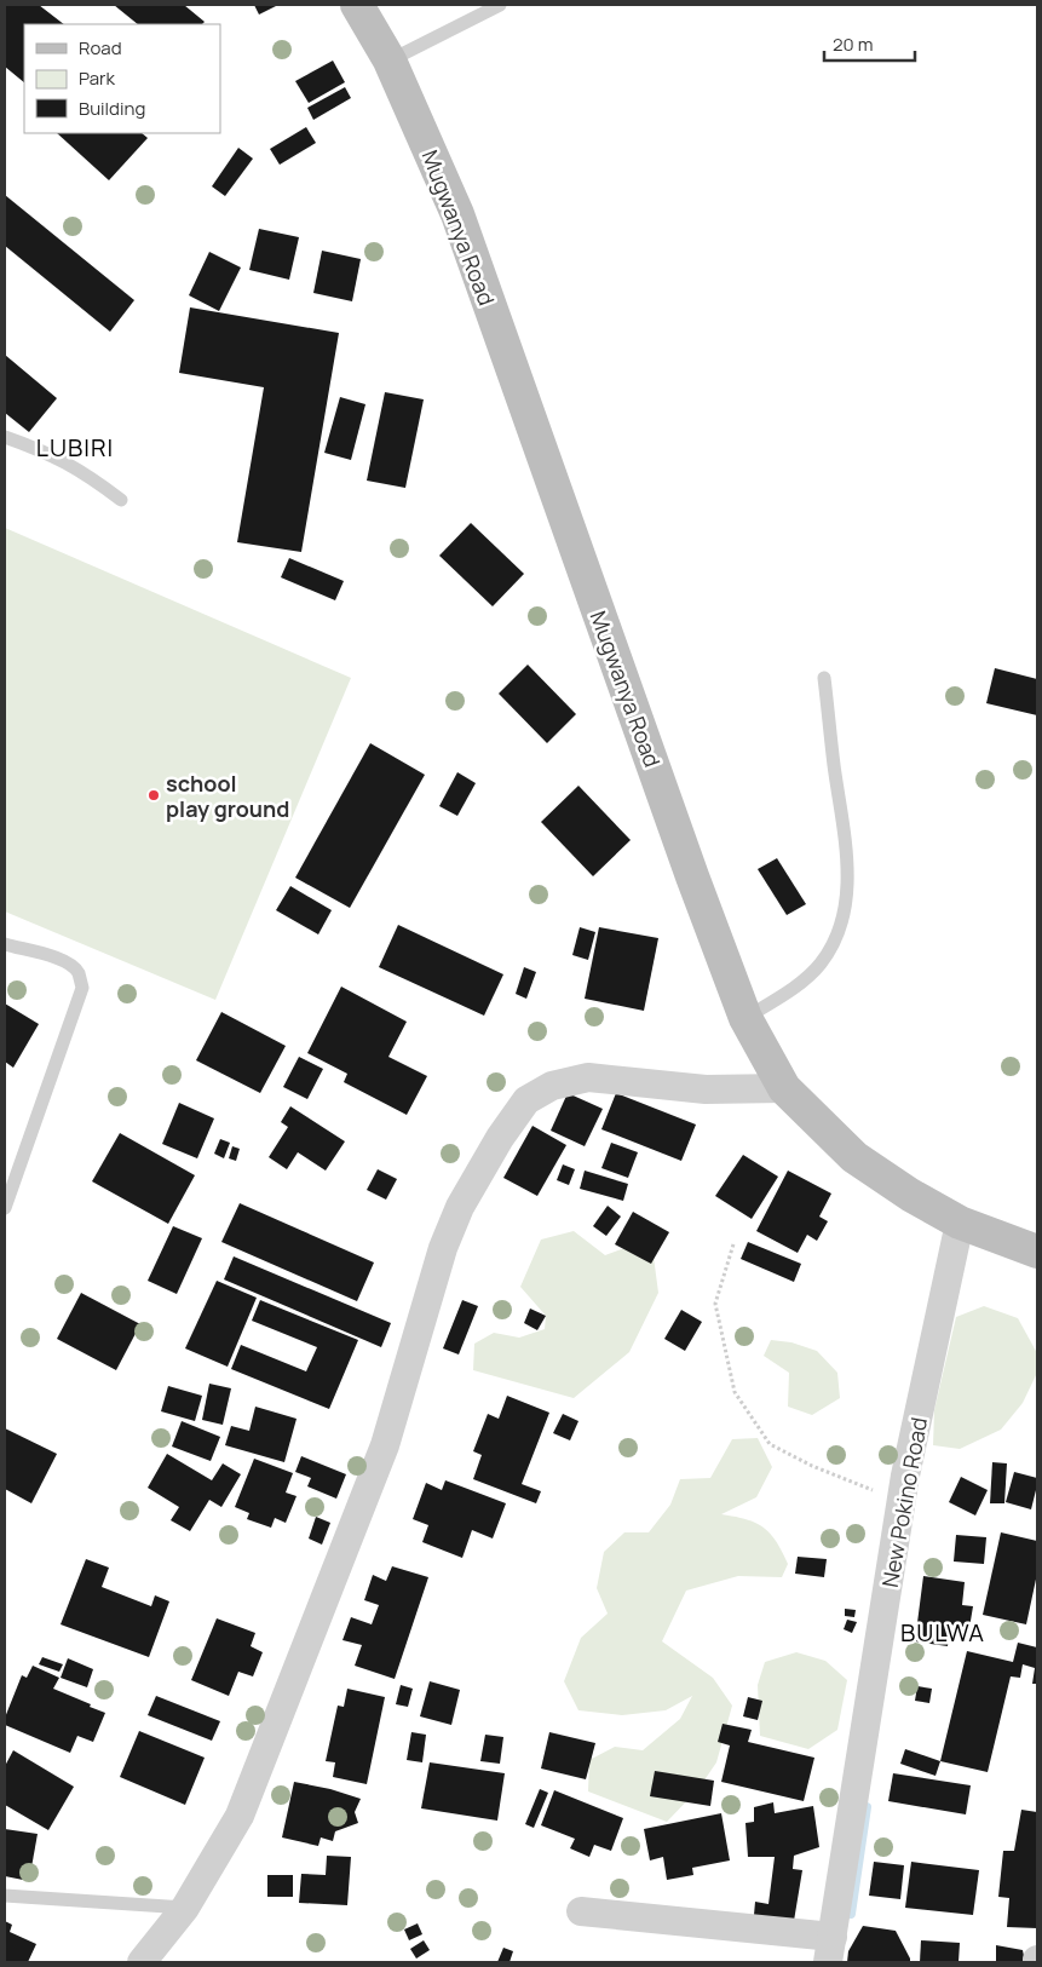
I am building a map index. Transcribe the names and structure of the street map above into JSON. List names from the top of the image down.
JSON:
{
  "streets": {
    "street": ["Mugwanya Road", "New Pokino Road"]
  },
  "crossings": [
    ["Mugwanya Road", "New Pokino Road"]
  ],
  "districts": ["LUBIRI", "BULWA"],
  "places": ["school play ground"],
  "legend": ["Road", "Park", "Building"],
  "scale_bar": "20 m"
}
